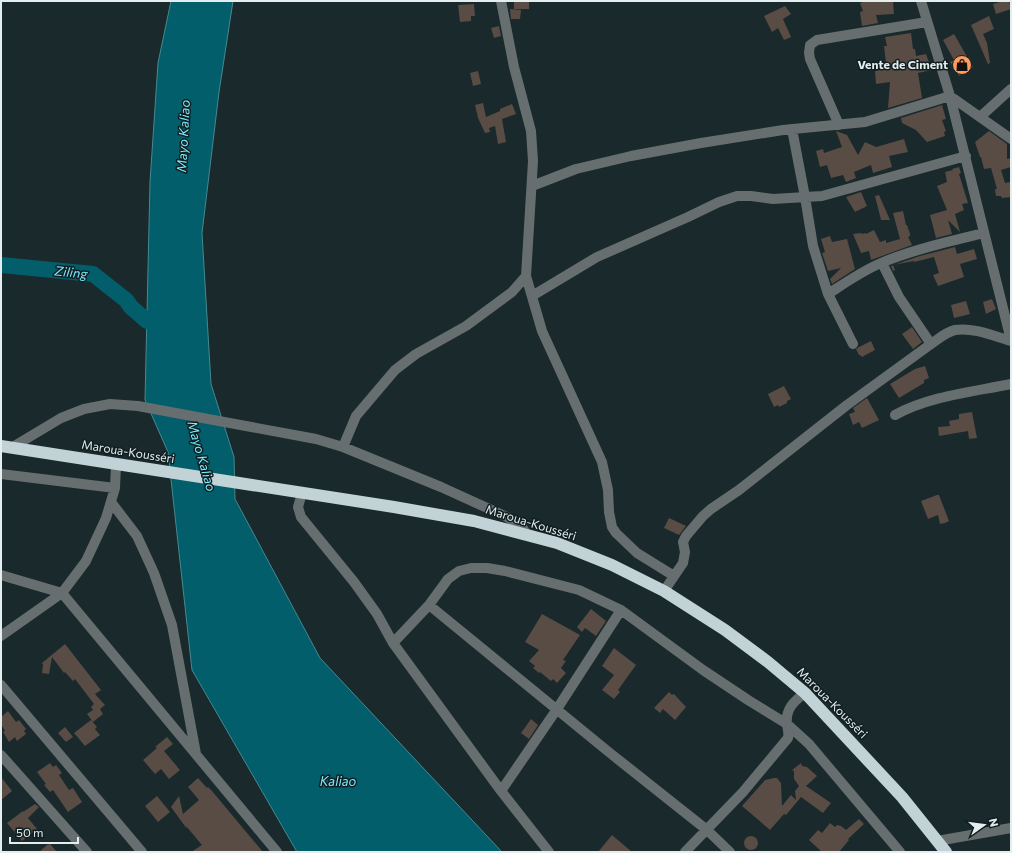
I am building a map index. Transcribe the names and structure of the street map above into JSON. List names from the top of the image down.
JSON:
{
  "streets": {
    "highway": ["Maroua-Kousséri"]
  },
  "water": ["Mayo Kaliao", "Ziling", "Kaliao"],
  "places": {
    "shop": ["Vente de Ciment"]
  },
  "scale_bar": "50 m",
  "north": "right"
}
